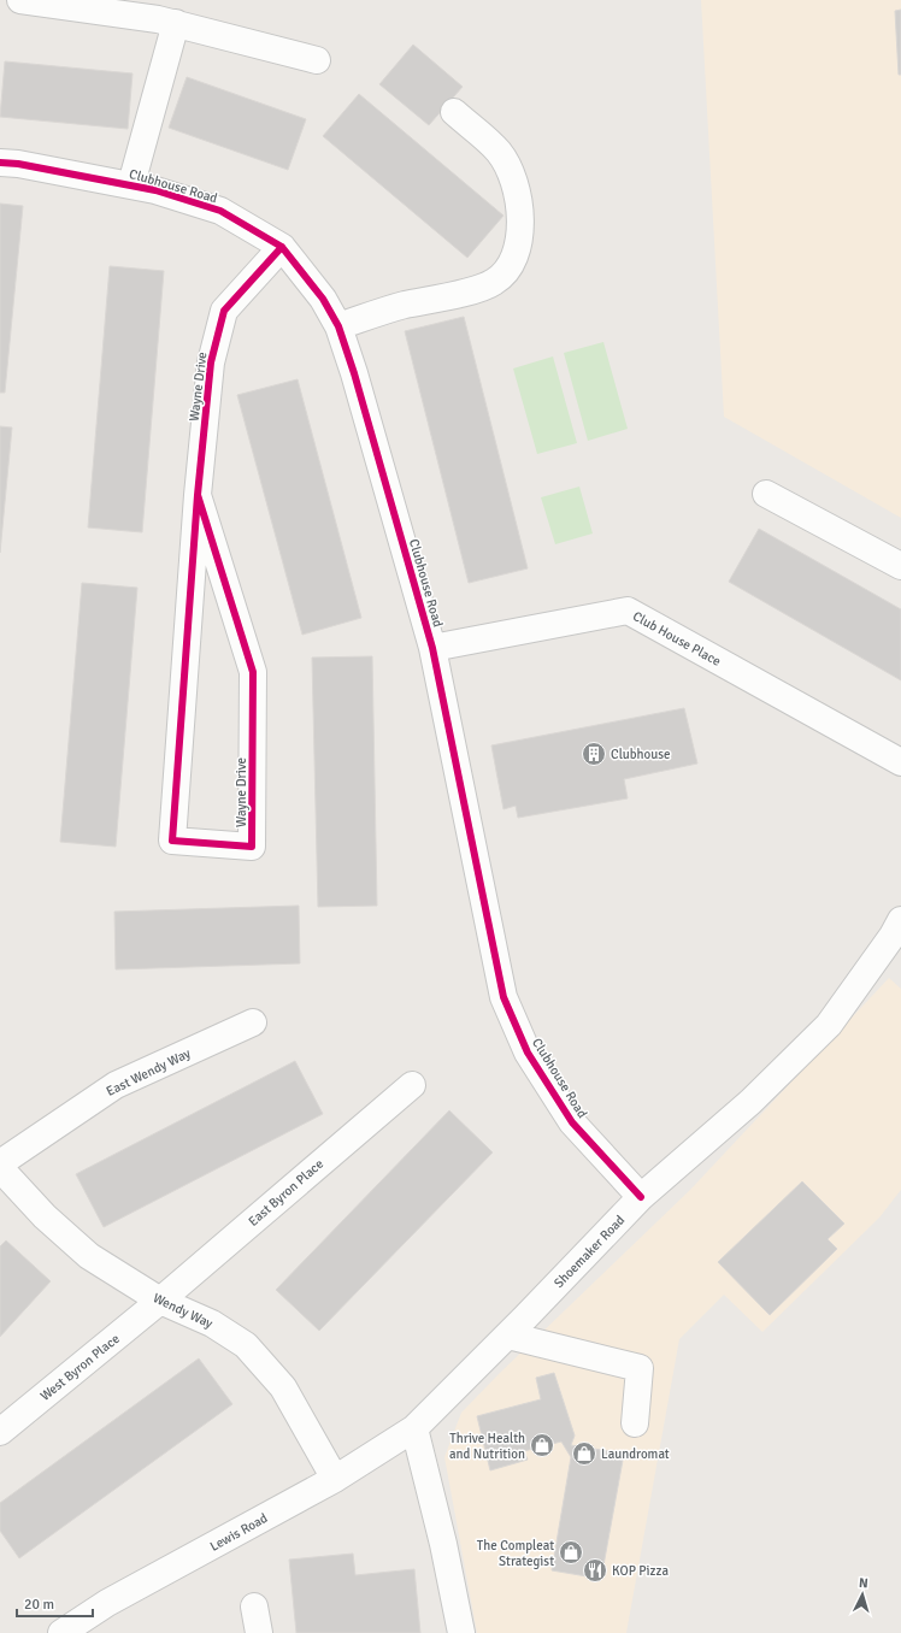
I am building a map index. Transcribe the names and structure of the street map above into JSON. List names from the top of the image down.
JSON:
{
  "streets": {
    "street": [
      "Clubhouse Road",
      "Wayne Drive",
      "Club House Place",
      "East Wendy Way",
      "East Byron Place",
      "Shoemaker Road",
      "Wendy Way",
      "West Byron Place",
      "Lewis Road"
    ]
  },
  "crossings": [
    ["Clubhouse Road", "Wayne Drive"],
    ["Clubhouse Road", "Club House Place"],
    ["Clubhouse Road", "Shoemaker Road"],
    ["East Byron Place", "Wendy Way"],
    ["East Byron Place", "West Byron Place"],
    ["Shoemaker Road", "Lewis Road"],
    ["Wendy Way", "West Byron Place"],
    ["Wendy Way", "Lewis Road"]
  ],
  "places": {
    "building": ["Clubhouse"],
    "shop": ["Thrive Health and Nutrition", "Laundromat", "The Compleat Strategist"],
    "restaurant": ["KOP Pizza"]
  },
  "scale_bar": "20 m",
  "north": "top"
}
